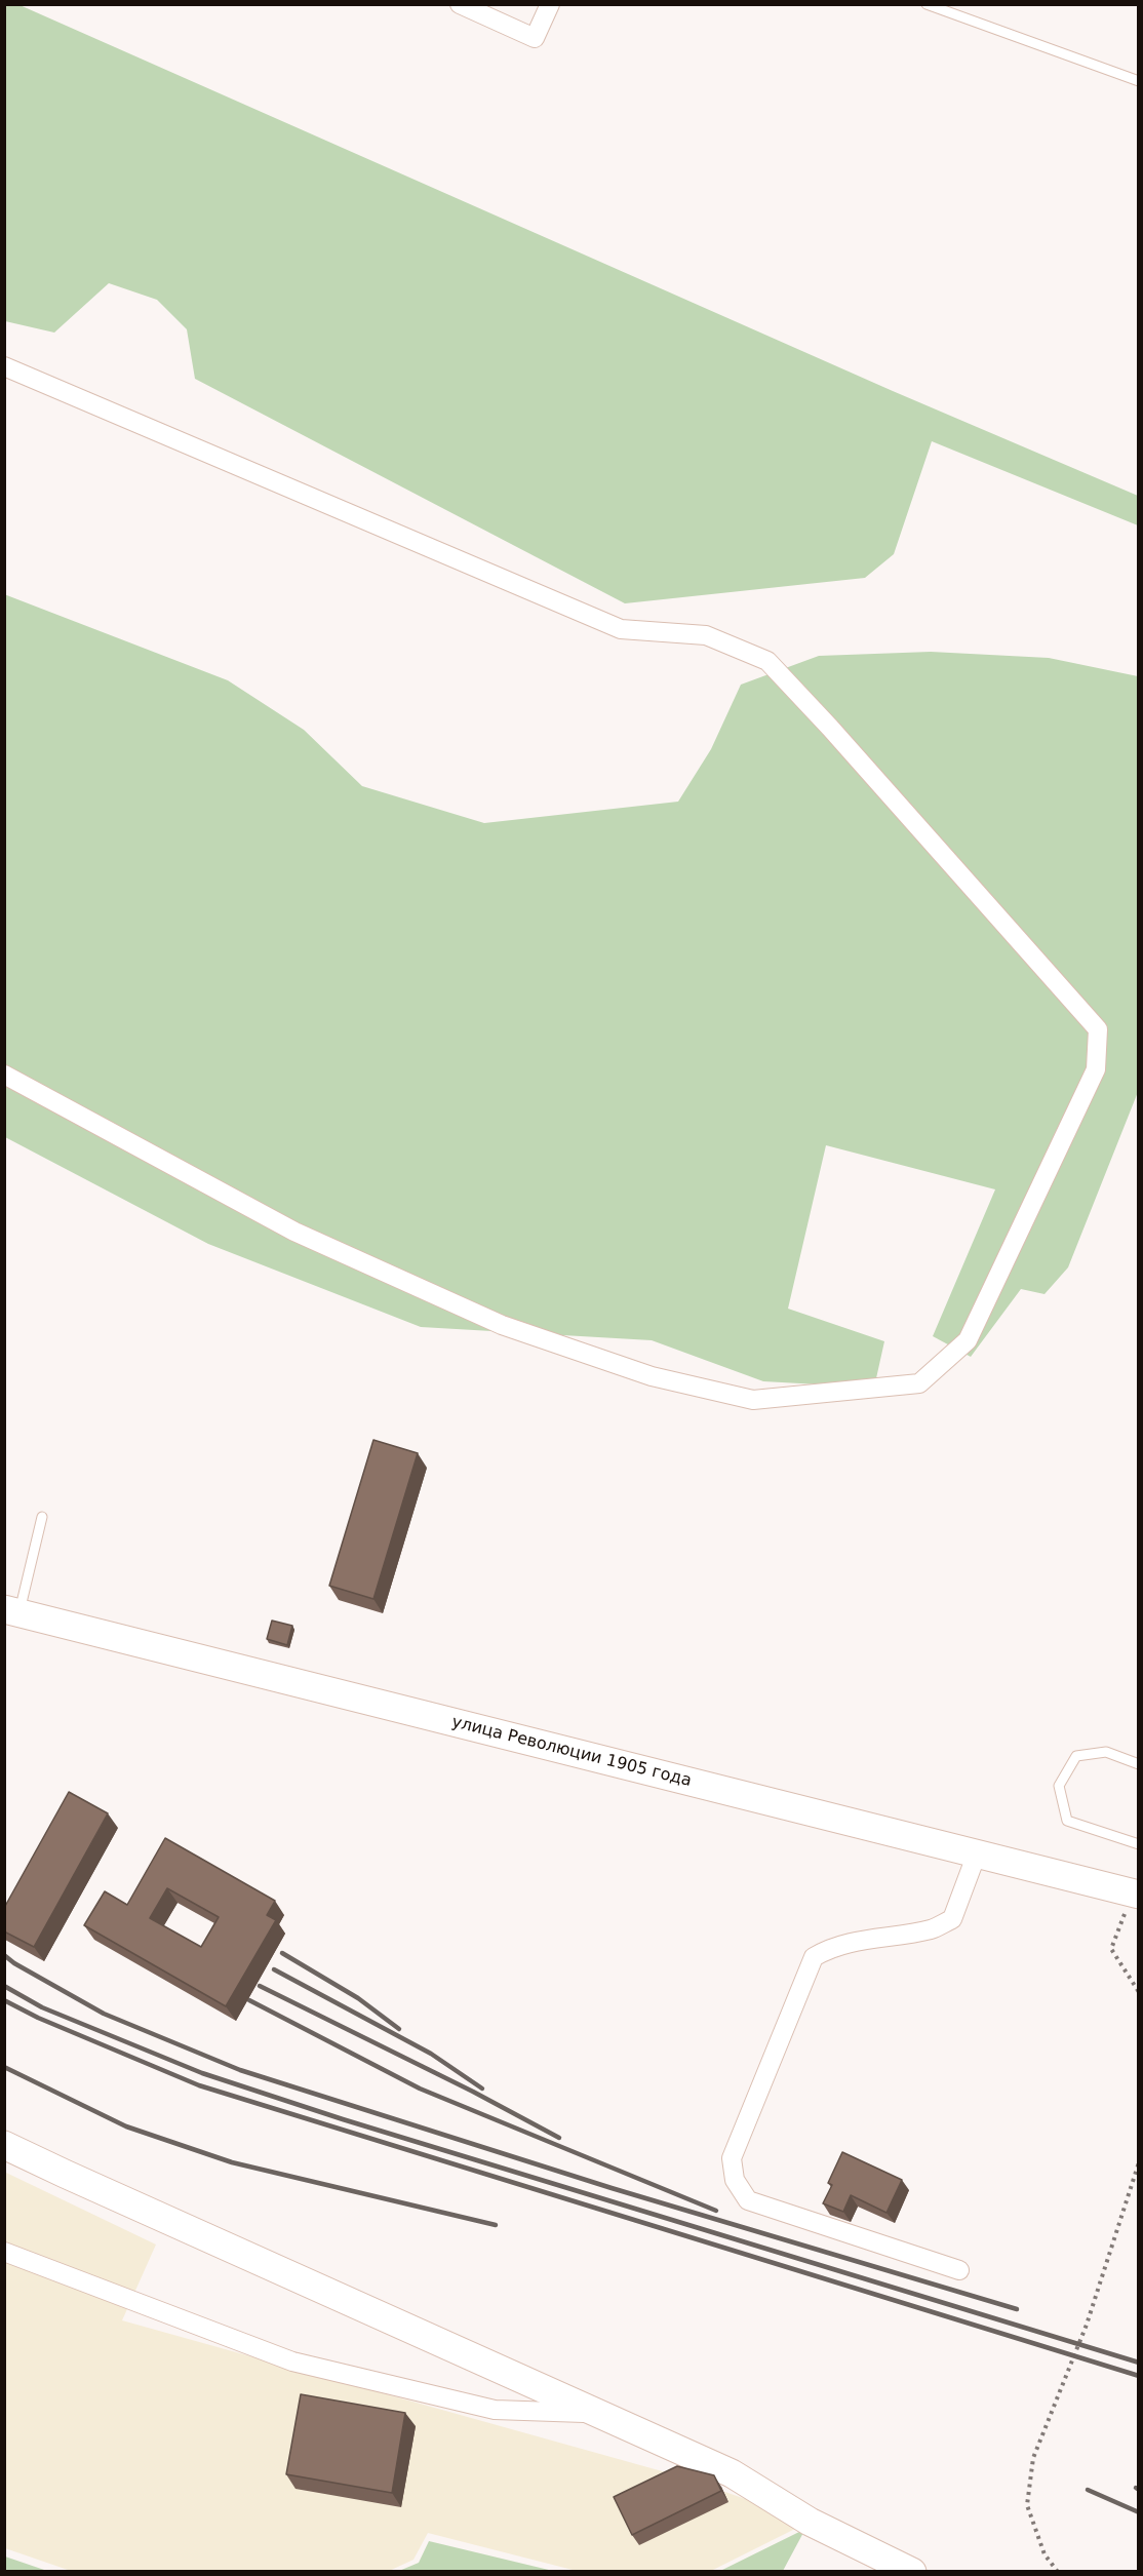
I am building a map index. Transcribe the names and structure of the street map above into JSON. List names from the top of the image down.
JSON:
{
  "streets": {
    "main road": ["улица Революции 1905 года"]
  }
}
